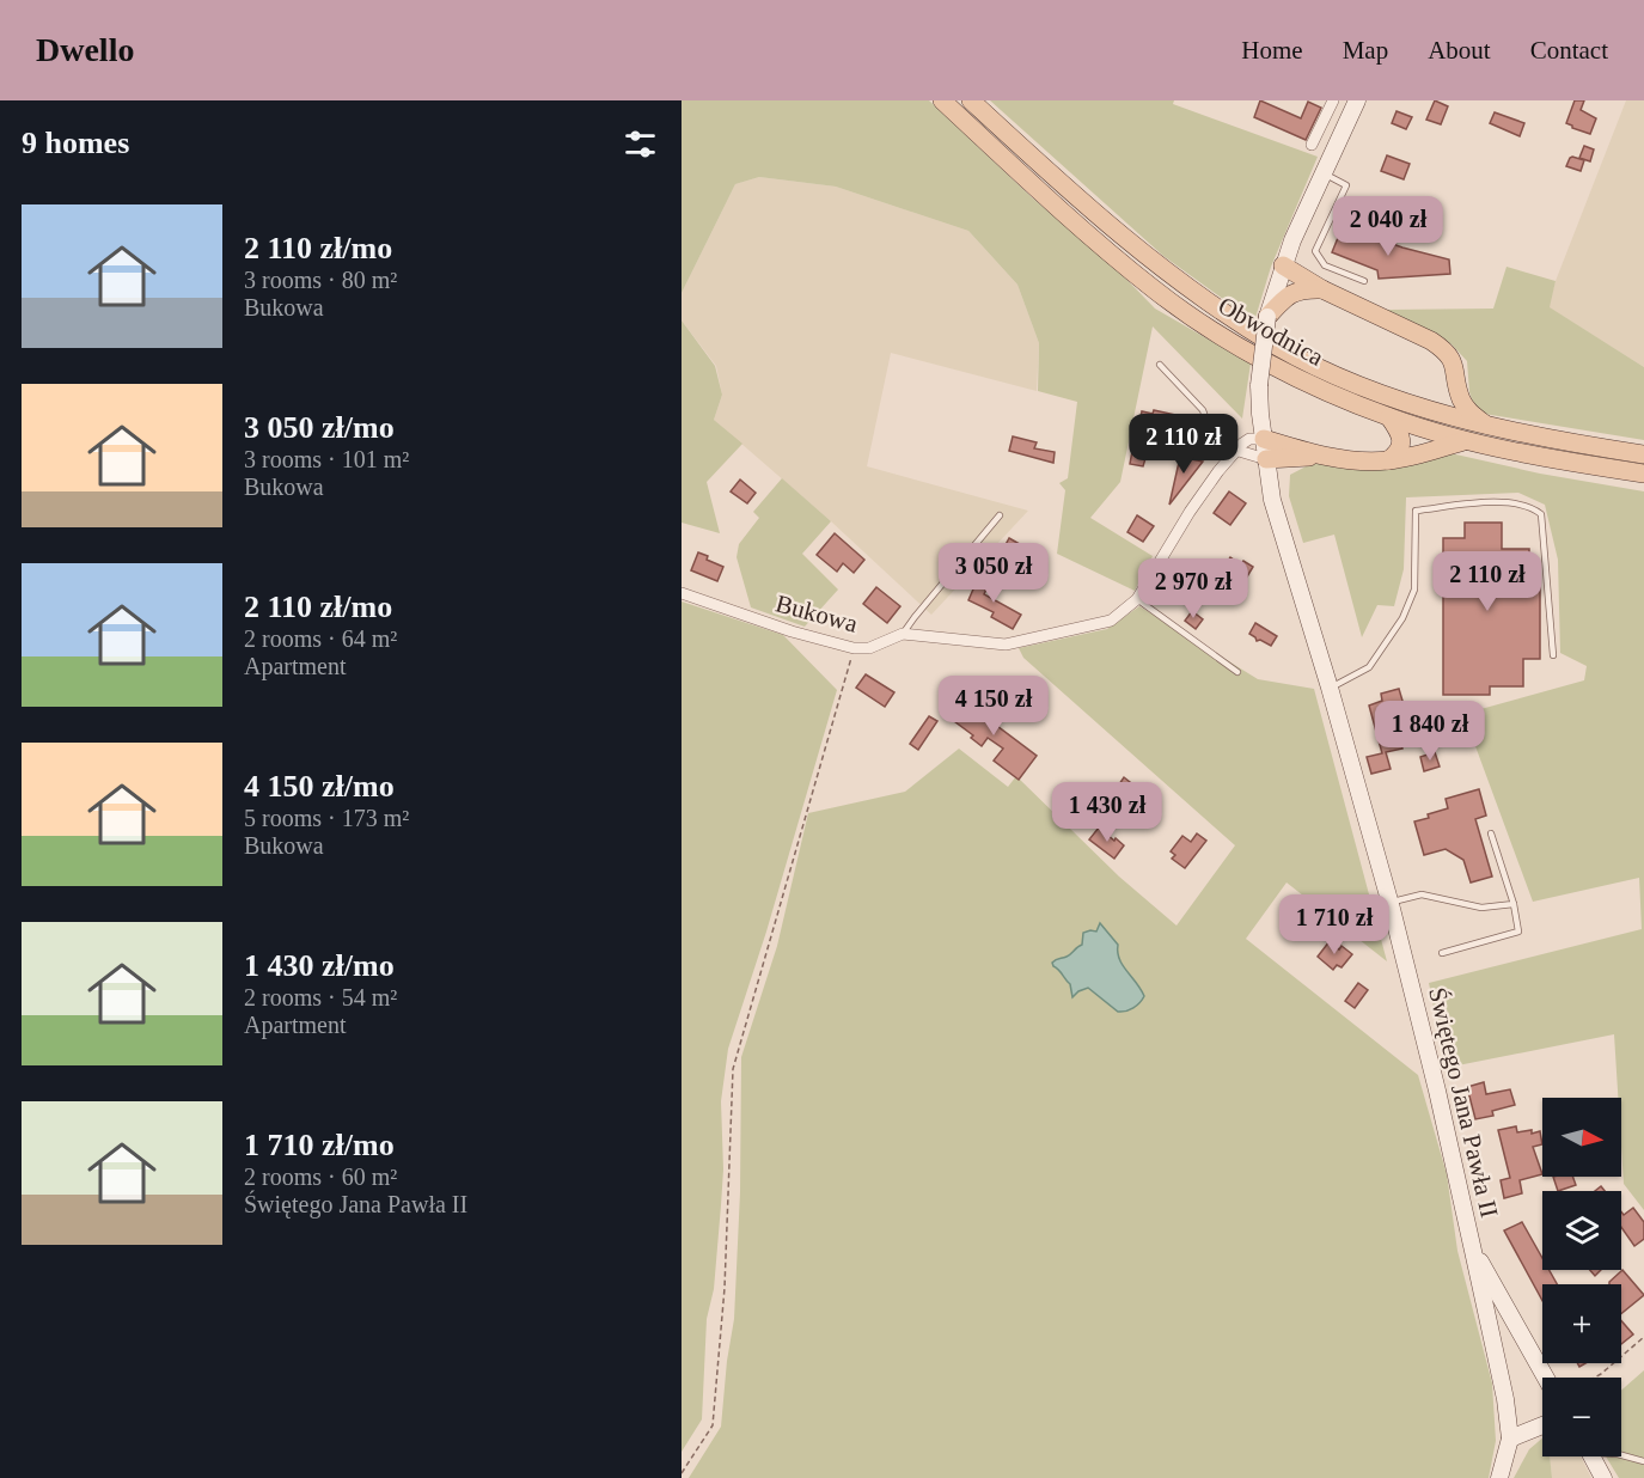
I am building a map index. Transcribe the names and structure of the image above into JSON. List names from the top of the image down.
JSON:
{
  "streets": {
    "main road": ["Obwodnica"],
    "street": ["Bukowa", "Świętego Jana Pawła II"]
  },
  "crossings": [
    ["Bukowa", "Świętego Jana Pawła II"]
  ],
  "north": "right",
  "page": {
    "header": "Dwello",
    "nav": [
      "Home",
      "Map",
      "About",
      "Contact"
    ],
    "heading": "9 homes",
    "list": [
      {
        "name": "2 110 zł/mo",
        "note": "3 rooms · 80 m² · Bukowa"
      },
      {
        "name": "3 050 zł/mo",
        "note": "3 rooms · 101 m² · Bukowa"
      },
      {
        "name": "2 110 zł/mo",
        "note": "2 rooms · 64 m² · Apartment"
      },
      {
        "name": "4 150 zł/mo",
        "note": "5 rooms · 173 m² · Bukowa"
      },
      {
        "name": "1 430 zł/mo",
        "note": "2 rooms · 54 m² · Apartment"
      },
      {
        "name": "1 710 zł/mo",
        "note": "2 rooms · 60 m² · Świętego Jana Pawła II"
      }
    ],
    "price": [
      "2 040 zł",
      "2 110 zł",
      "3 050 zł",
      "2 110 zł",
      "2 970 zł",
      "4 150 zł",
      "1 840 zł",
      "1 430 zł",
      "1 710 zł"
    ],
    "map_buttons": ["+", "−"]
  }
}
